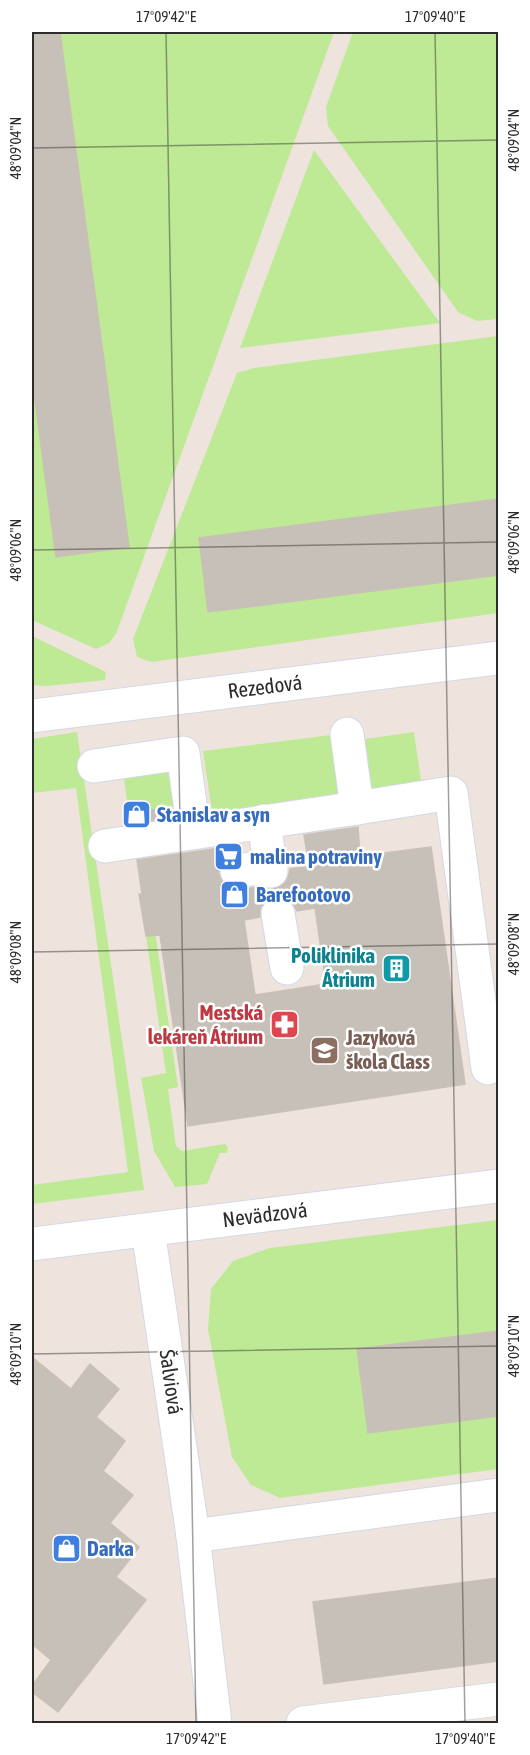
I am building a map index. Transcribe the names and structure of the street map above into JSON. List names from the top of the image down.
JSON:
{
  "streets": {
    "street": ["Rezedová", "Nevädzová", "Šalviová"]
  },
  "crossings": [
    ["Nevädzová", "Šalviová"]
  ],
  "places": {
    "shop": ["Stanislav a syn", "Barefootovo", "Darka"],
    "supermarket": ["malina potraviny"],
    "building": ["Poliklinika Átrium"],
    "pharmacy": ["Mestská lekáreň Átrium"],
    "school or university": ["Jazyková škola Class"]
  },
  "coordinates": [
    "17°09'42\"E",
    "17°09'40\"E",
    "48°09'04\"N",
    "48°09'06\"N",
    "48°09'08\"N",
    "48°09'10\"N"
  ]
}
